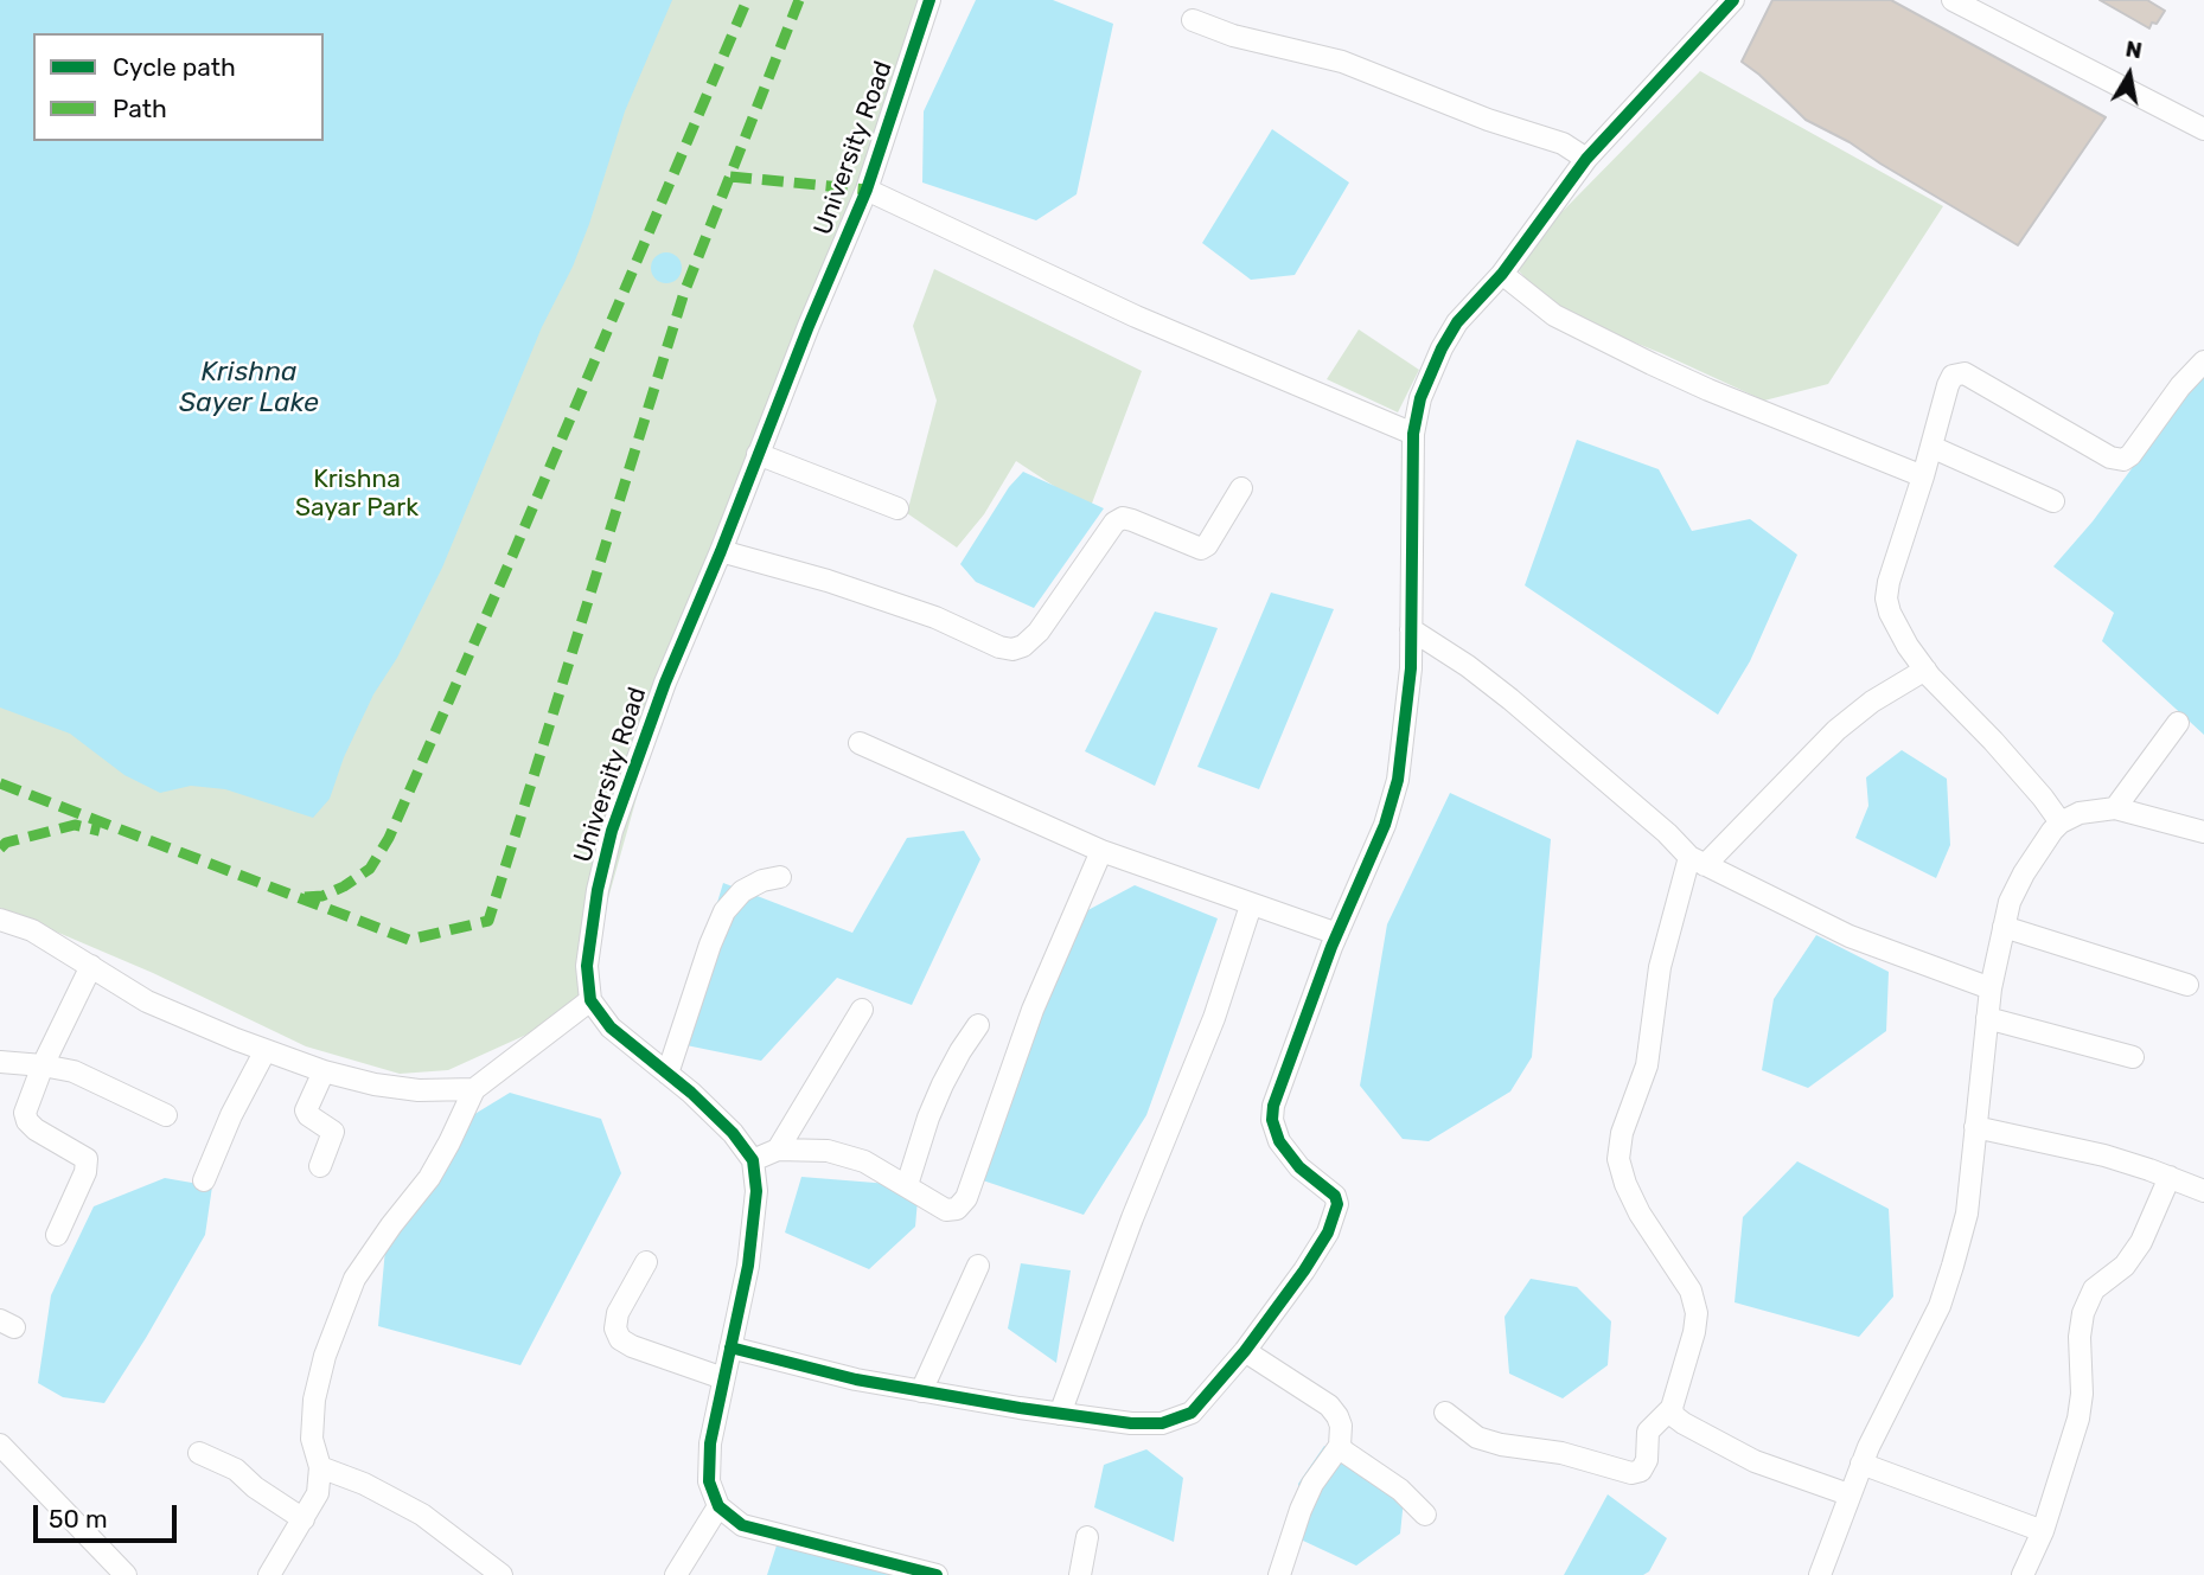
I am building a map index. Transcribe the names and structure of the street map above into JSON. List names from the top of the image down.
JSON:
{
  "streets": {
    "street": ["University Road"]
  },
  "water": ["Krishna Sayer Lake"],
  "parks": ["Krishna Sayar Park"],
  "legend": ["Cycle path", "Path"],
  "scale_bar": "50 m",
  "north": "top"
}
